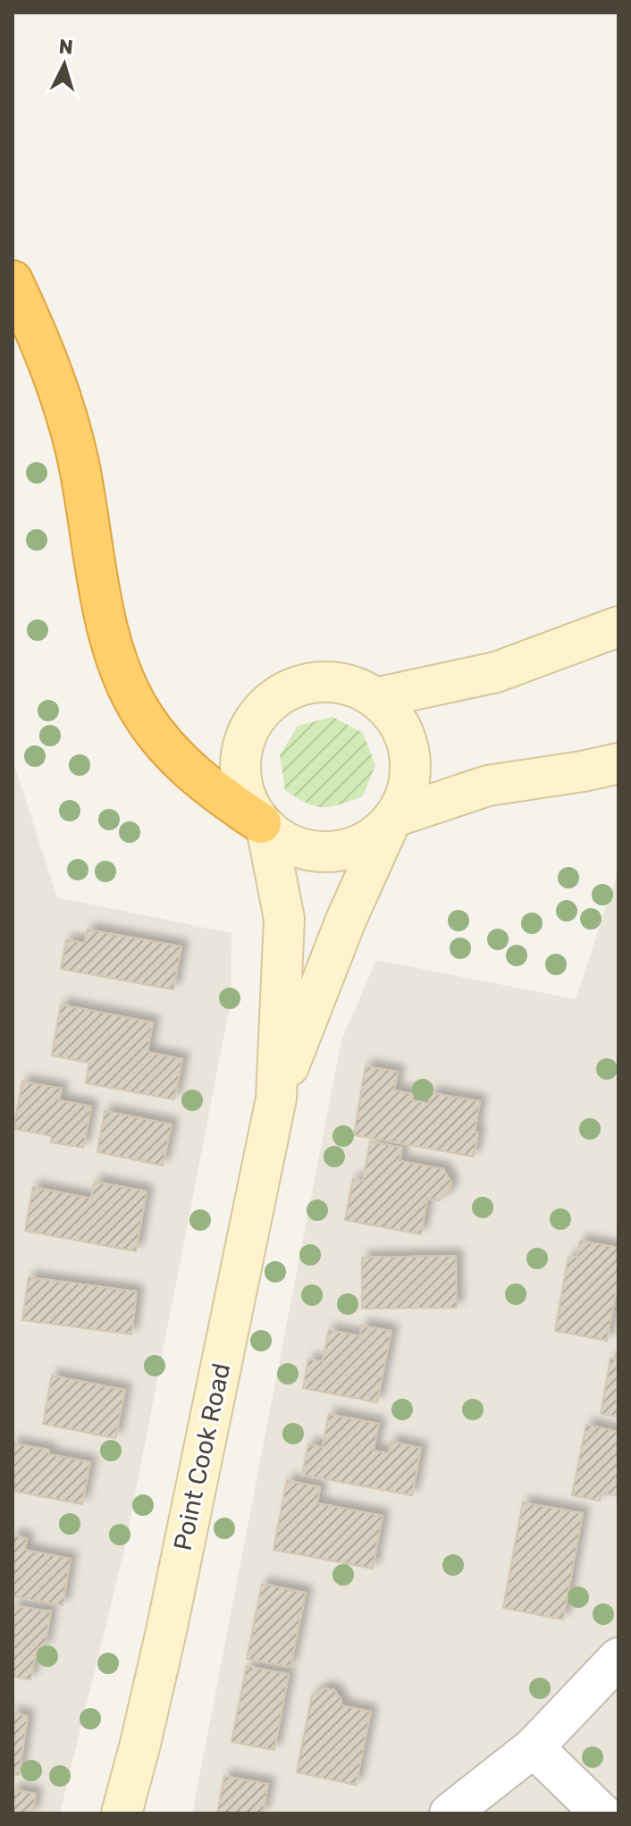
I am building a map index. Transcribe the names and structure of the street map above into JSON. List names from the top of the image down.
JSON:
{
  "streets": {
    "main road": ["Point Cook Road"]
  },
  "north": "top"
}
